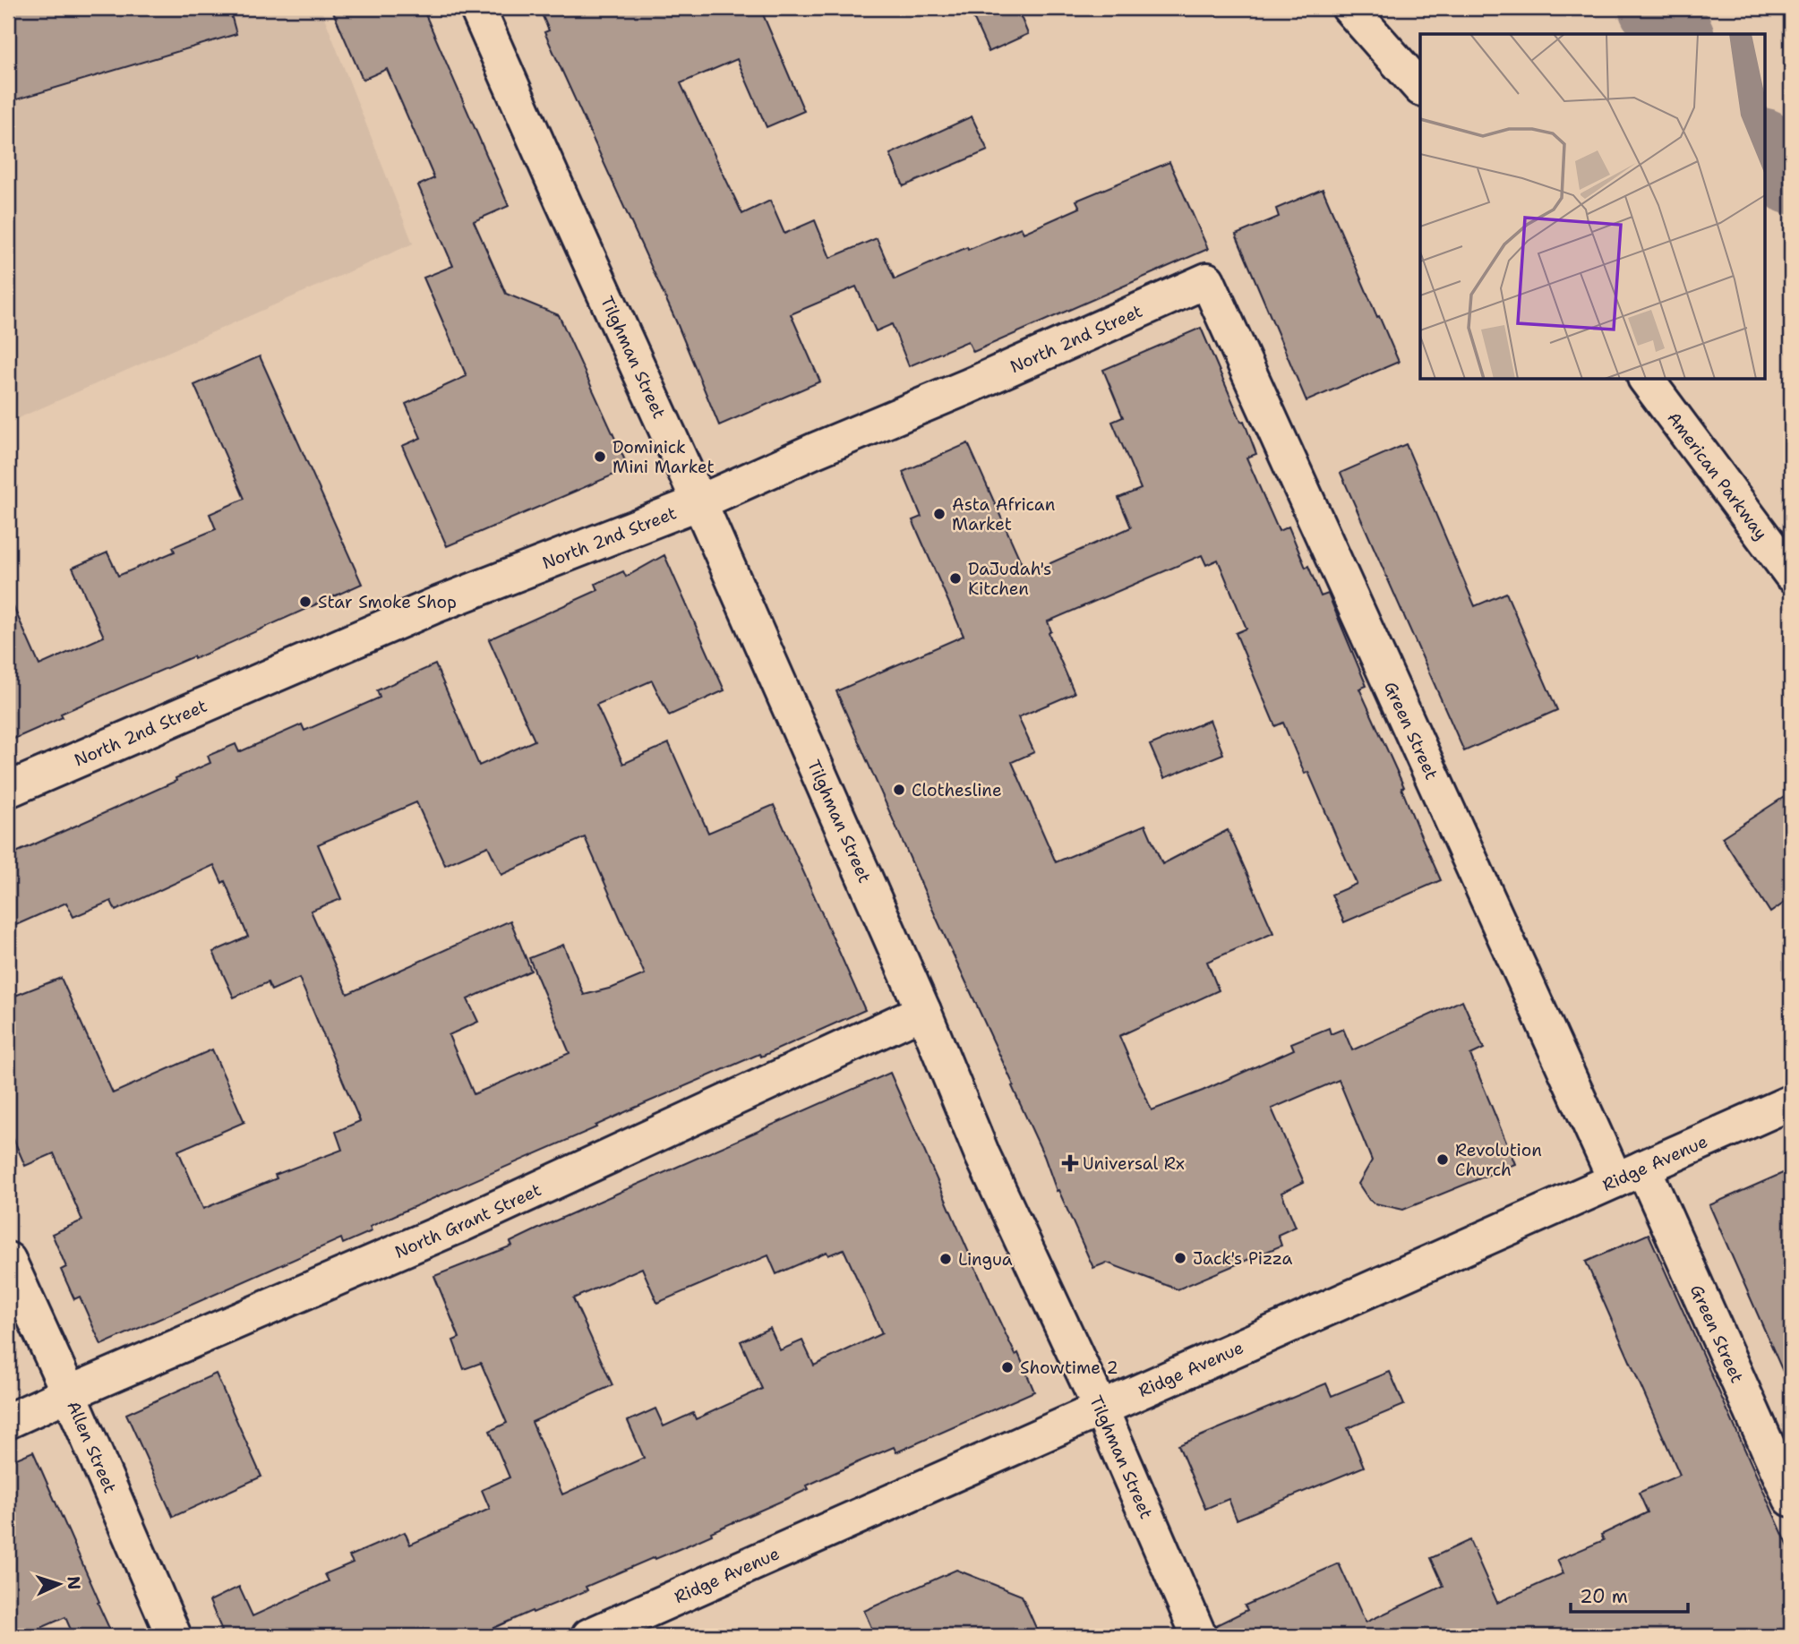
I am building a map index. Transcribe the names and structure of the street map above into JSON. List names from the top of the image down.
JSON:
{
  "streets": {
    "street": [
      "North 2nd Street",
      "Tilghman Street",
      "American Parkway",
      "Green Street",
      "Ridge Avenue",
      "North Grant Street",
      "Allen Street"
    ]
  },
  "crossings": [
    ["North 2nd Street", "Tilghman Street"],
    ["North 2nd Street", "Green Street"],
    ["Tilghman Street", "Ridge Avenue"],
    ["Tilghman Street", "North Grant Street"],
    ["Green Street", "Ridge Avenue"],
    ["North Grant Street", "Allen Street"]
  ],
  "places": {
    "other": [
      "Dominick Mini Market",
      "Asta African Market",
      "DaJudah's Kitchen",
      "Star Smoke Shop",
      "Clothesline",
      "Revolution Church",
      "Jack's Pizza",
      "Lingua",
      "Showtime 2"
    ],
    "health": ["Universal Rx"]
  },
  "scale_bar": "20 m",
  "north": "right"
}
